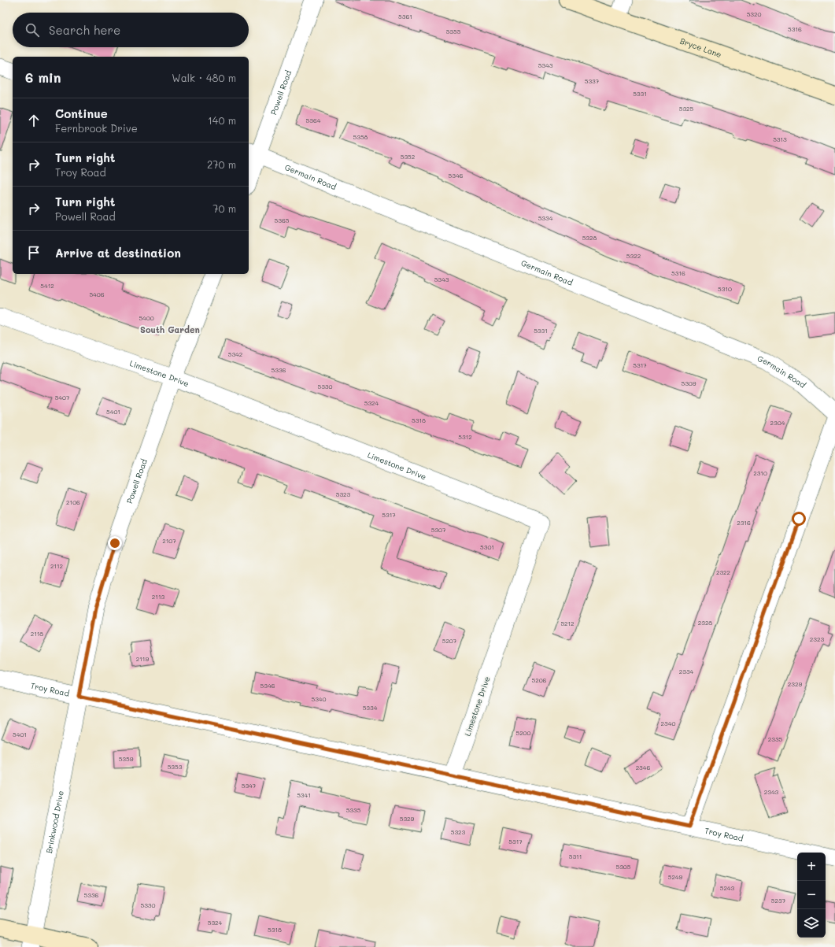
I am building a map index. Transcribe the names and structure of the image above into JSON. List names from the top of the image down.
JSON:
{
  "streets": {
    "street": [
      "Bryce Lane",
      "Powell Road",
      "Germain Road",
      "Limestone Drive",
      "Troy Road",
      "Brinkwood Drive"
    ]
  },
  "crossings": [
    ["Powell Road", "Germain Road"],
    ["Powell Road", "Limestone Drive"],
    ["Powell Road", "Troy Road"],
    ["Powell Road", "Brinkwood Drive"],
    ["Limestone Drive", "Troy Road"],
    ["Troy Road", "Brinkwood Drive"]
  ],
  "districts": ["South Garden"],
  "house_numbers": [
    "5320",
    "5361",
    "5316",
    "5355",
    "5343",
    "5337",
    "5331",
    "5325",
    "5364",
    "5358",
    "5313",
    "5352",
    "5346",
    "5334",
    "5365",
    "5328",
    "5322",
    "5316",
    "5343",
    "5412",
    "5310",
    "5406",
    "5400",
    "5331",
    "5342",
    "5317",
    "5336",
    "5309",
    "5330",
    "5407",
    "5324",
    "5401",
    "5318",
    "2304",
    "5312",
    "2310",
    "5323",
    "2106",
    "5317",
    "2316",
    "5307",
    "2107",
    "5301",
    "2112",
    "2322",
    "2113",
    "2328",
    "5212",
    "2118",
    "2323",
    "5207",
    "2119",
    "2334",
    "5206",
    "2329",
    "5346",
    "5340",
    "5334",
    "2340",
    "5200",
    "5401",
    "2335",
    "5359",
    "5353",
    "2346",
    "5347",
    "2343",
    "5341",
    "5335",
    "5329",
    "5323",
    "5317",
    "5311",
    "5305",
    "5249",
    "5243",
    "5336",
    "5237",
    "5330",
    "5324",
    "5318"
  ],
  "page": {
    "search": "Search here",
    "heading": ["6 min", "Walk · 480 m"],
    "list": [
      ["Continue", "Fernbrook Drive", "140 m"],
      ["Turn right", "Troy Road", "270 m"],
      ["Turn right", "Powell Road", "70 m"],
      "Arrive at destination"
    ],
    "map_buttons": ["+", "−"]
  }
}
